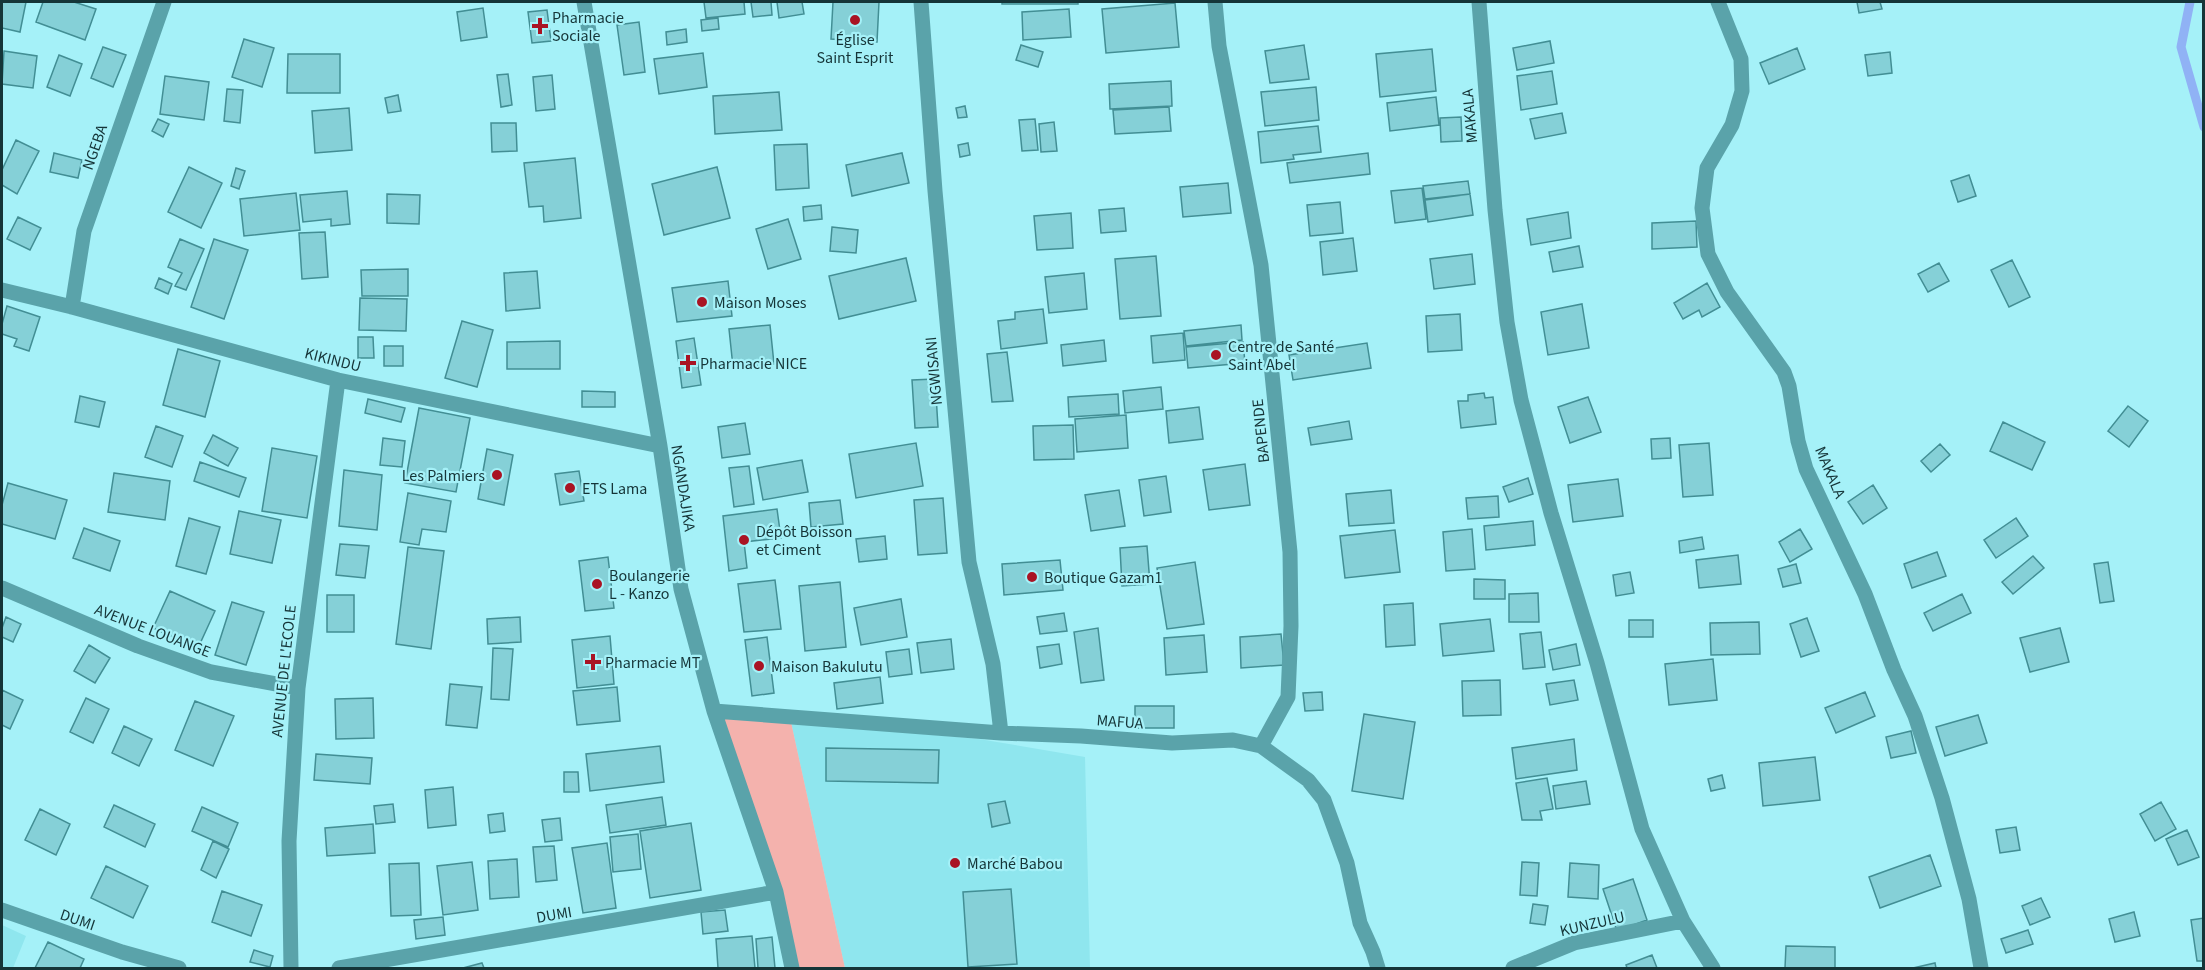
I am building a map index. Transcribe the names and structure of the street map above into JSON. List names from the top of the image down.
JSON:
{
  "streets": {
    "street": [
      "MAKALA",
      "NGEBA",
      "KIKINDU",
      "NGWISANI",
      "BAPENDE",
      "NGANDAJIKA",
      "AVENUE LOUANGE",
      "AVENUE DE L'ECOLE",
      "MAFUA",
      "DUMI",
      "KUNZULU"
    ]
  },
  "crossings": [
    ["MAKALA", "KUNZULU"],
    ["NGEBA", "KIKINDU"],
    ["KIKINDU", "NGANDAJIKA"],
    ["KIKINDU", "AVENUE DE L'ECOLE"],
    ["NGWISANI", "MAFUA"],
    ["BAPENDE", "MAFUA"],
    ["NGANDAJIKA", "MAFUA"],
    ["NGANDAJIKA", "DUMI"],
    ["AVENUE LOUANGE", "AVENUE DE L'ECOLE"]
  ],
  "places": {
    "other": [
      "Église Saint Esprit",
      "Maison Moses",
      "Centre de Santé Saint Abel",
      "Les Palmiers",
      "ETS Lama",
      "Dépôt Boisson et Ciment",
      "Boutique Gazam1",
      "Boulangerie L - Kanzo",
      "Maison Bakulutu",
      "Marché Babou"
    ],
    "health": ["Pharmacie Sociale", "Pharmacie NICE", "Pharmacie MT"]
  }
}
